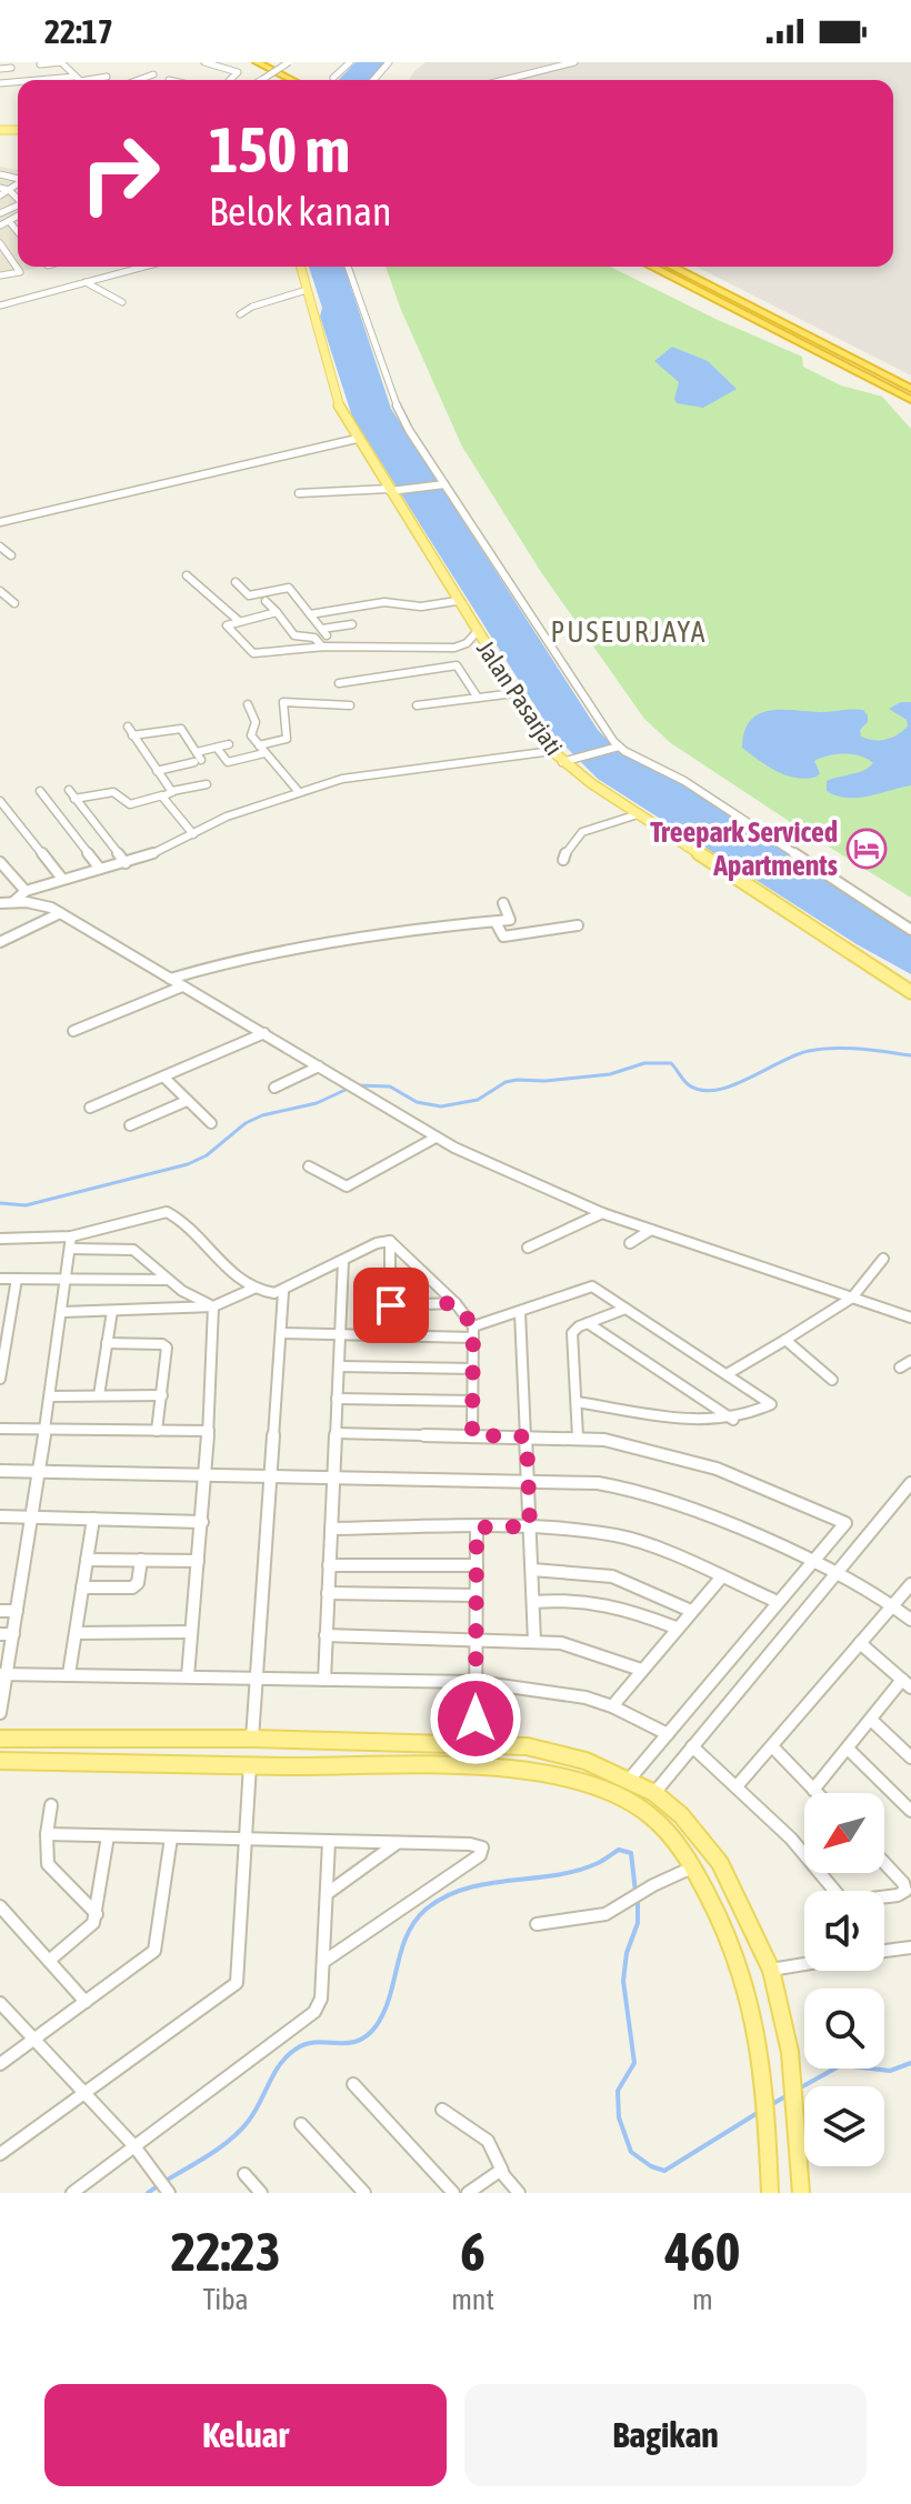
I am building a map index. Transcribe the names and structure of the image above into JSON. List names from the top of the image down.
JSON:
{
  "streets": {
    "main road": ["Jalan Pasarjati"]
  },
  "districts": ["PUSEURJAYA"],
  "places": {
    "hotel": ["Treepark Serviced Apartments"]
  },
  "north": "bottom left",
  "page": {
    "status": "22:17",
    "turn": ["150 m", "Belok kanan"],
    "eta": [
      "22:23",
      "Tiba",
      "6",
      "mnt",
      "460",
      "m"
    ],
    "buttons": ["Keluar", "Bagikan"]
  }
}
